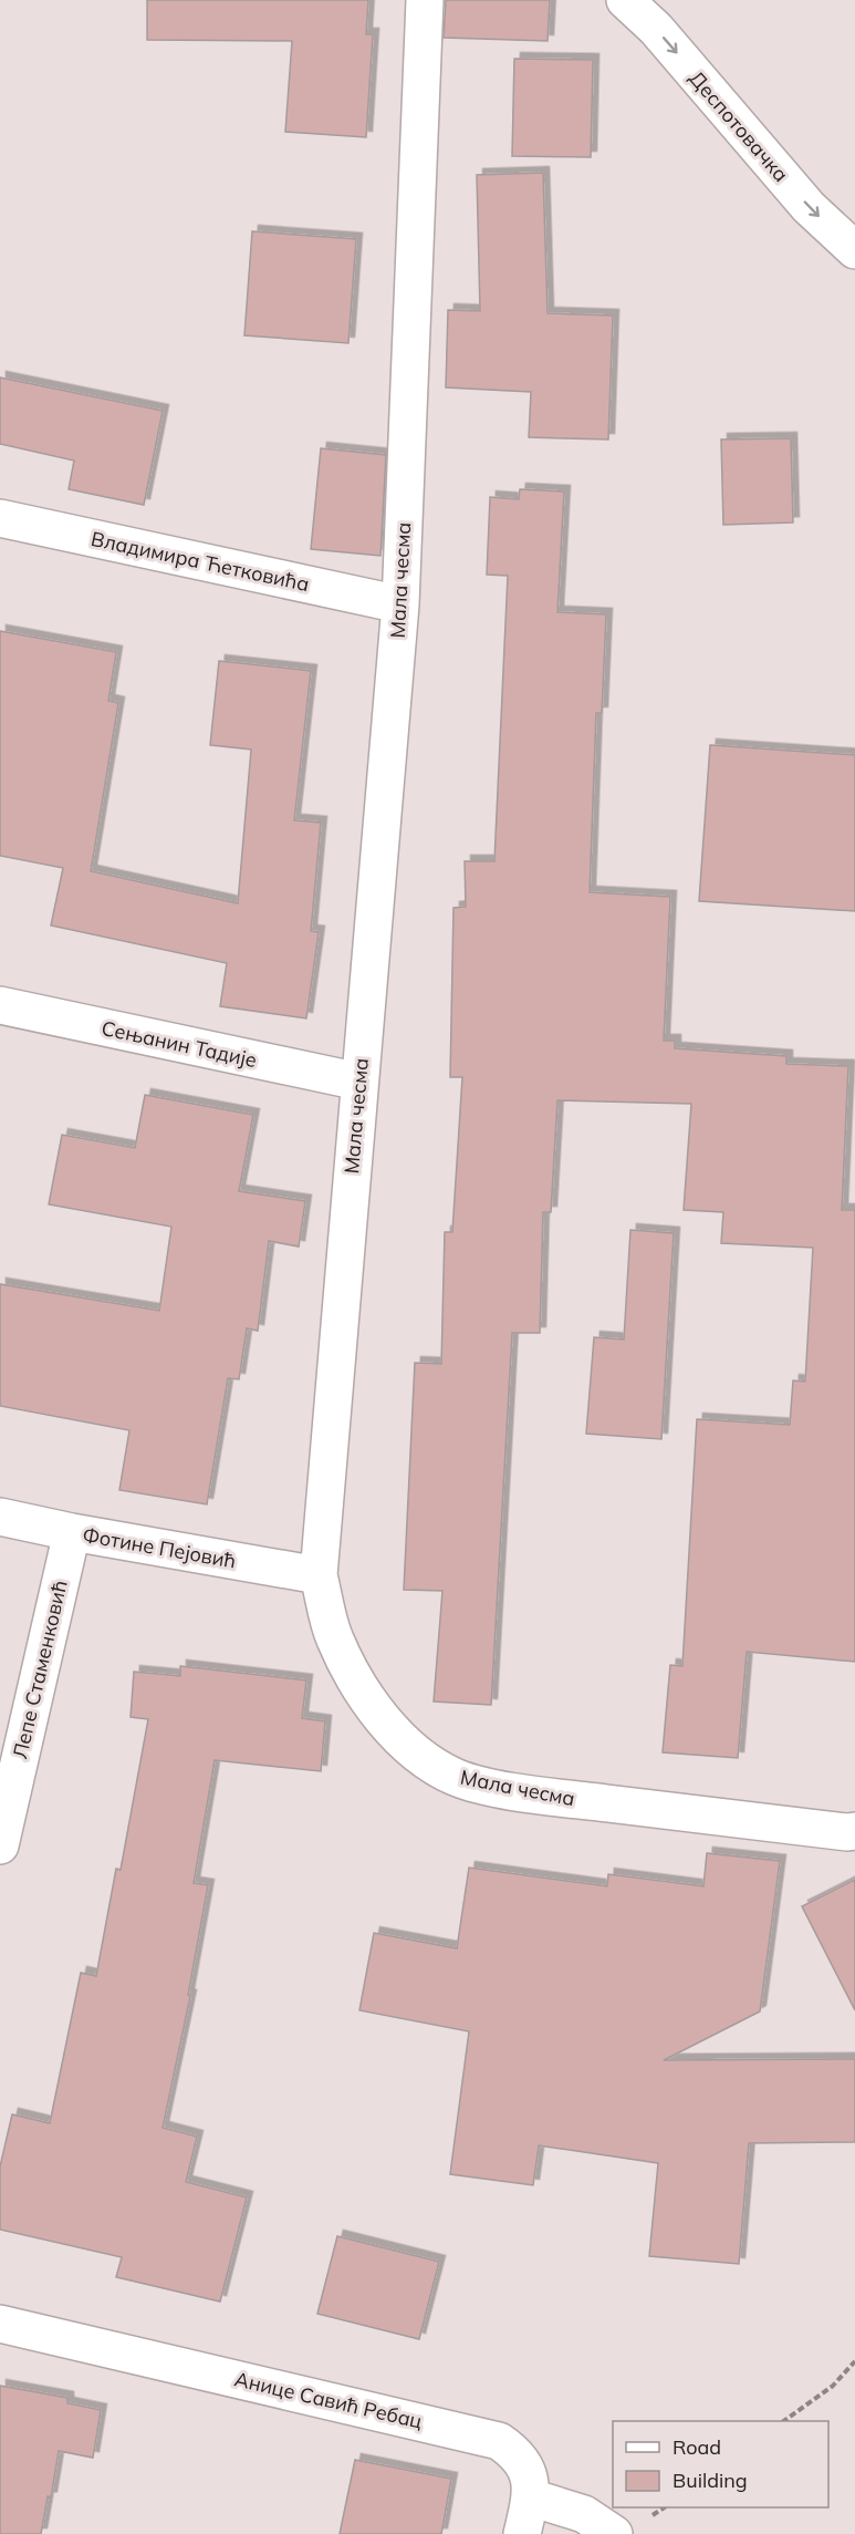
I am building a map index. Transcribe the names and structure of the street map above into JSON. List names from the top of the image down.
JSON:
{
  "streets": {
    "street": [
      "Деспотовачка",
      "Владимира Ћетковића",
      "Мала чесма",
      "Сењанин Тадије",
      "Фотине Пејовић",
      "Лепе Стаменковић",
      "Анице Савић Ребац"
    ]
  },
  "crossings": [
    ["Владимира Ћетковића", "Мала чесма"],
    ["Мала чесма", "Сењанин Тадије"],
    ["Мала чесма", "Фотине Пејовић"],
    ["Фотине Пејовић", "Лепе Стаменковић"]
  ],
  "one_way": ["Деспотовачка"],
  "legend": ["Road", "Building"]
}
